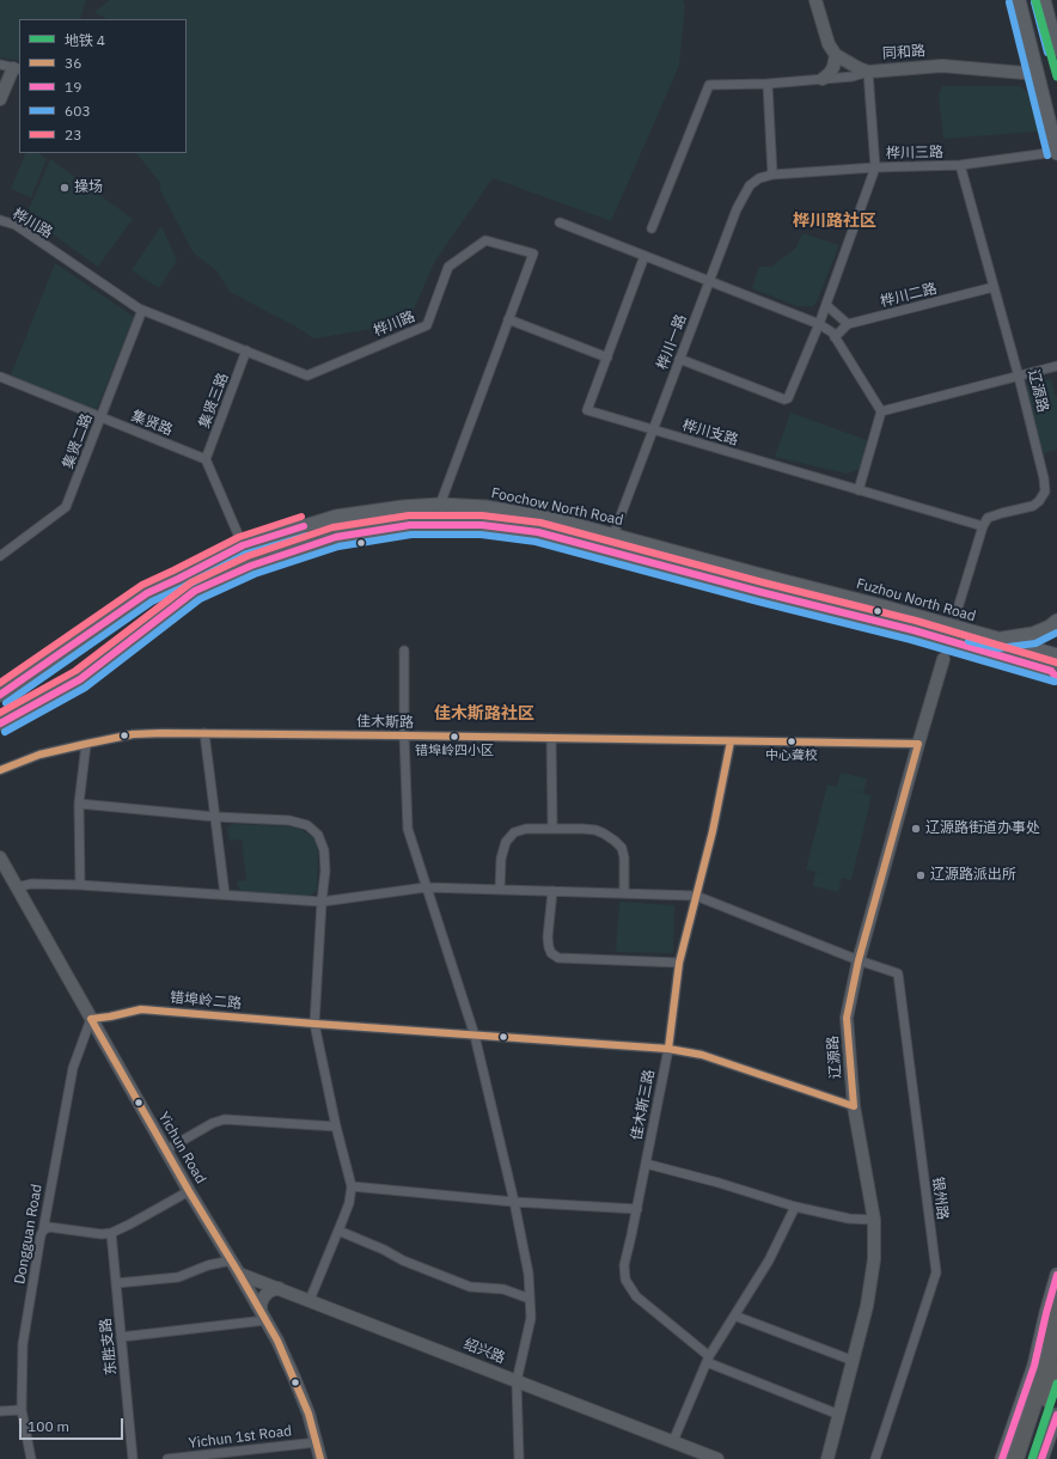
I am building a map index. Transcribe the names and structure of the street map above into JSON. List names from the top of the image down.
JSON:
{
  "streets": {
    "main road": ["Foochow North Road", "Fuzhou North Road"],
    "street": [
      "同和路",
      "桦川三路",
      "桦川路",
      "桦川二路",
      "桦川一路",
      "辽源路",
      "集贤三路",
      "集贤路",
      "桦川支路",
      "集贤二路",
      "佳木斯路",
      "错埠岭二路",
      "佳木斯三路",
      "Yichun Road",
      "银州路",
      "Dongguan Road",
      "东胜支路",
      "绍兴路",
      "Yichun 1st Road"
    ]
  },
  "crossings": [
    ["桦川三路", "桦川一路"],
    ["桦川三路", "辽源路"],
    ["桦川路", "集贤三路"],
    ["桦川路", "集贤二路"],
    ["桦川路", "Foochow North Road"],
    ["桦川路", "Fuzhou North Road"],
    ["桦川二路", "辽源路"],
    ["桦川一路", "桦川支路"],
    ["桦川一路", "Foochow North Road"],
    ["桦川一路", "Fuzhou North Road"],
    ["辽源路", "桦川支路"],
    ["辽源路", "佳木斯路"],
    ["辽源路", "错埠岭二路"],
    ["辽源路", "佳木斯三路"],
    ["辽源路", "银州路"],
    ["集贤三路", "集贤路"],
    ["集贤路", "集贤二路"],
    ["Foochow North Road", "Fuzhou North Road"],
    ["佳木斯路", "佳木斯三路"],
    ["错埠岭二路", "佳木斯三路"],
    ["错埠岭二路", "Yichun Road"],
    ["错埠岭二路", "Dongguan Road"],
    ["Yichun Road", "Dongguan Road"],
    ["Yichun Road", "绍兴路"],
    ["Yichun Road", "Yichun 1st Road"]
  ],
  "districts": ["桦川路社区", "佳木斯路社区"],
  "places": [
    "操场",
    "错埠岭四小区",
    "中心聋校",
    "辽源路街道办事处",
    "辽源路派出所"
  ],
  "lines": [
    "metro line 4",
    "transit line 603",
    "transit line 23",
    "transit line 19",
    "transit line 36"
  ],
  "legend": [
    "地铁 4",
    "36",
    "19",
    "603",
    "23"
  ],
  "scale_bar": "100 m"
}
